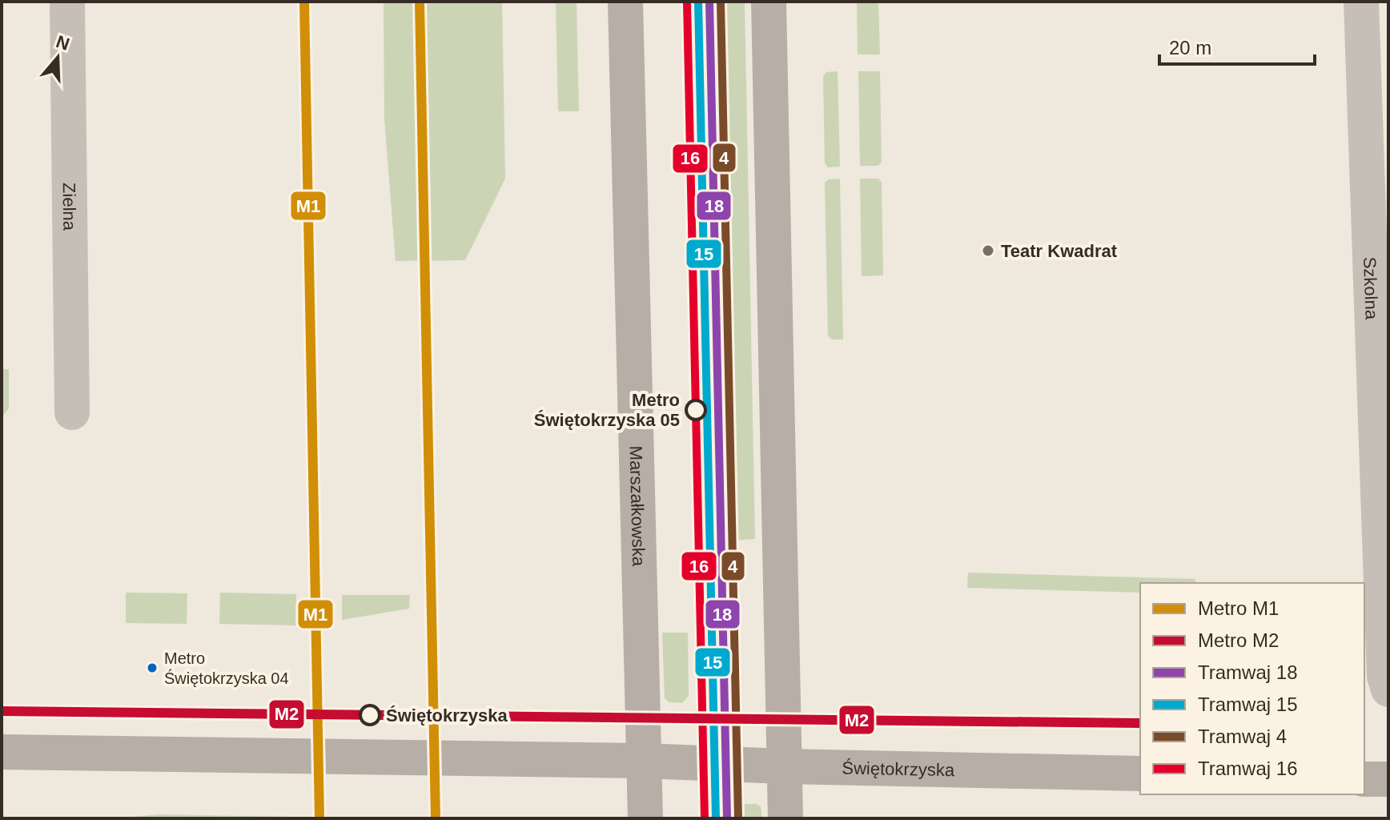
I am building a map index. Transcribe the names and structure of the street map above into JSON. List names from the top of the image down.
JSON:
{
  "streets": {
    "main road": ["Marszałkowska", "Świętokrzyska"],
    "street": ["Zielna", "Szkolna"]
  },
  "crossings": [
    ["Marszałkowska", "Świętokrzyska"]
  ],
  "places": [
    "Teatr Kwadrat",
    "Metro Świętokrzyska 05",
    "Metro Świętokrzyska 04",
    "Świętokrzyska"
  ],
  "lines": [
    "metro line M1",
    "tram line 18",
    "tram line 15",
    "tram line 4",
    "tram line 16",
    "metro line M2"
  ],
  "legend": [
    "Metro M1",
    "Metro M2",
    "Tramwaj 18",
    "Tramwaj 15",
    "Tramwaj 4",
    "Tramwaj 16"
  ],
  "scale_bar": "20 m",
  "north": "top"
}
